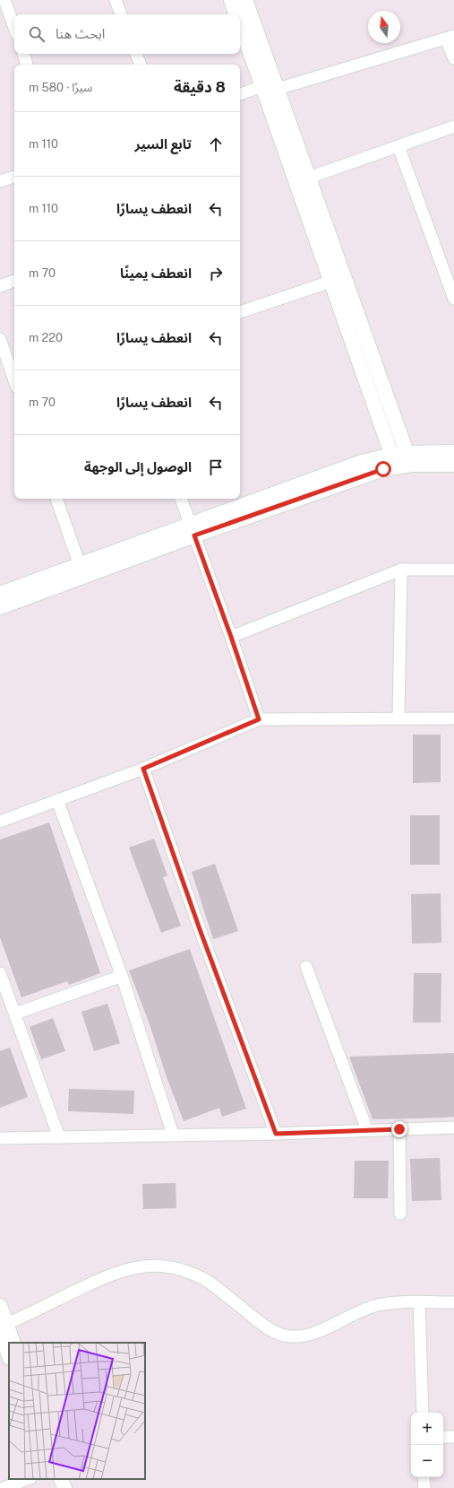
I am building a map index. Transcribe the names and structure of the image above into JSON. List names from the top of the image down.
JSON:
{
  "north": "top",
  "page": {
    "search": "ابحث هنا",
    "heading": ["8 دقيقة", "سيرًا · 580 m"],
    "list": [
      ["تابع السير", "110 m"],
      ["انعطف يسارًا", "110 m"],
      ["انعطف يمينًا", "70 m"],
      ["انعطف يسارًا", "220 m"],
      ["انعطف يسارًا", "70 m"],
      "الوصول إلى الوجهة"
    ],
    "map_buttons": ["+", "−"]
  }
}
